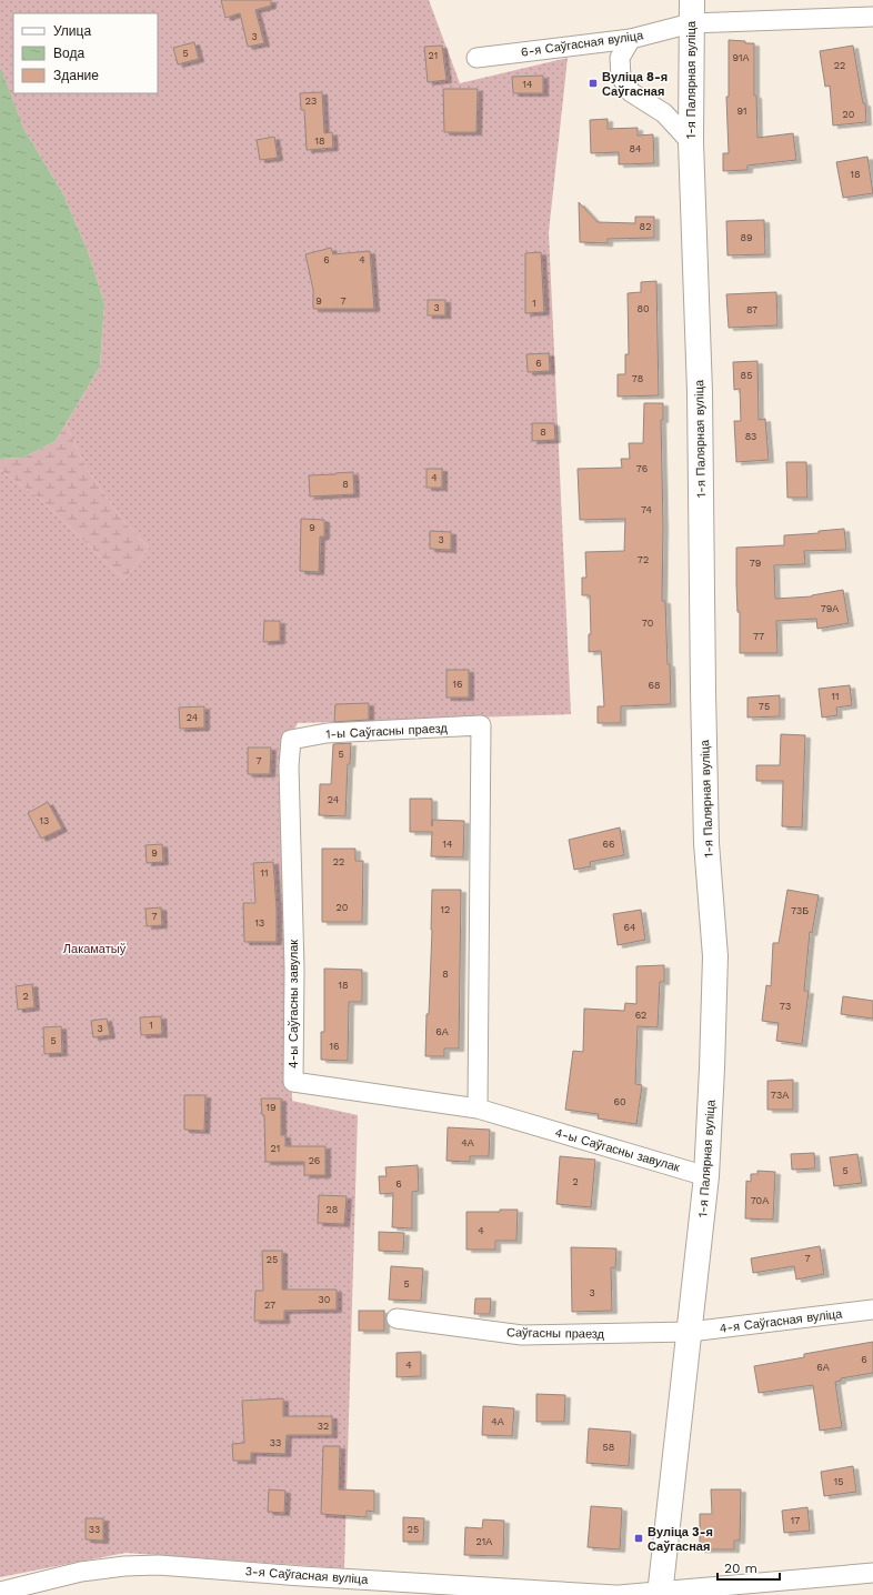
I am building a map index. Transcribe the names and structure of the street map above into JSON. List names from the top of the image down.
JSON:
{
  "streets": {
    "street": [
      "6-я Саўгасная вуліца",
      "1-я Палярная вуліца",
      "1-ы Саўгасны праезд",
      "4-ы Саўгасны завулак",
      "4-я Саўгасная вуліца",
      "Саўгасны праезд",
      "3-я Саўгасная вуліца"
    ]
  },
  "crossings": [
    ["6-я Саўгасная вуліца", "1-я Палярная вуліца"],
    ["1-я Палярная вуліца", "4-ы Саўгасны завулак"],
    ["1-я Палярная вуліца", "4-я Саўгасная вуліца"],
    ["1-я Палярная вуліца", "Саўгасны праезд"],
    ["1-ы Саўгасны праезд", "4-ы Саўгасны завулак"],
    ["4-я Саўгасная вуліца", "Саўгасны праезд"]
  ],
  "parks": ["Лакаматыў"],
  "places": {
    "transit": ["Вуліца 8-я Саўгасная", "Вуліца 3-я Саўгасная"]
  },
  "house_numbers": [
    "3",
    "5",
    "21",
    "91А",
    "22",
    "14",
    "23",
    "91",
    "20",
    "18",
    "84",
    "18",
    "82",
    "89",
    "6",
    "4",
    "9",
    "7",
    "1",
    "3",
    "80",
    "87",
    "6",
    "85",
    "78",
    "8",
    "83",
    "76",
    "4",
    "8",
    "74",
    "9",
    "3",
    "72",
    "79",
    "79А",
    "70",
    "77",
    "16",
    "68",
    "11",
    "75",
    "24",
    "5",
    "7",
    "24",
    "13",
    "14",
    "66",
    "9",
    "22",
    "11",
    "20",
    "12",
    "73Б",
    "7",
    "13",
    "64",
    "8",
    "18",
    "2",
    "73",
    "62",
    "1",
    "3",
    "6А",
    "5",
    "16",
    "73А",
    "60",
    "19",
    "4А",
    "21",
    "26",
    "5",
    "2",
    "6",
    "70А",
    "28",
    "4",
    "7",
    "25",
    "5",
    "3",
    "30",
    "27",
    "6",
    "4",
    "6А",
    "4А",
    "32",
    "33",
    "58",
    "15",
    "17",
    "33",
    "25",
    "21А"
  ],
  "legend": ["Улица", "Вода", "Здание"],
  "scale_bar": "20 m"
}
